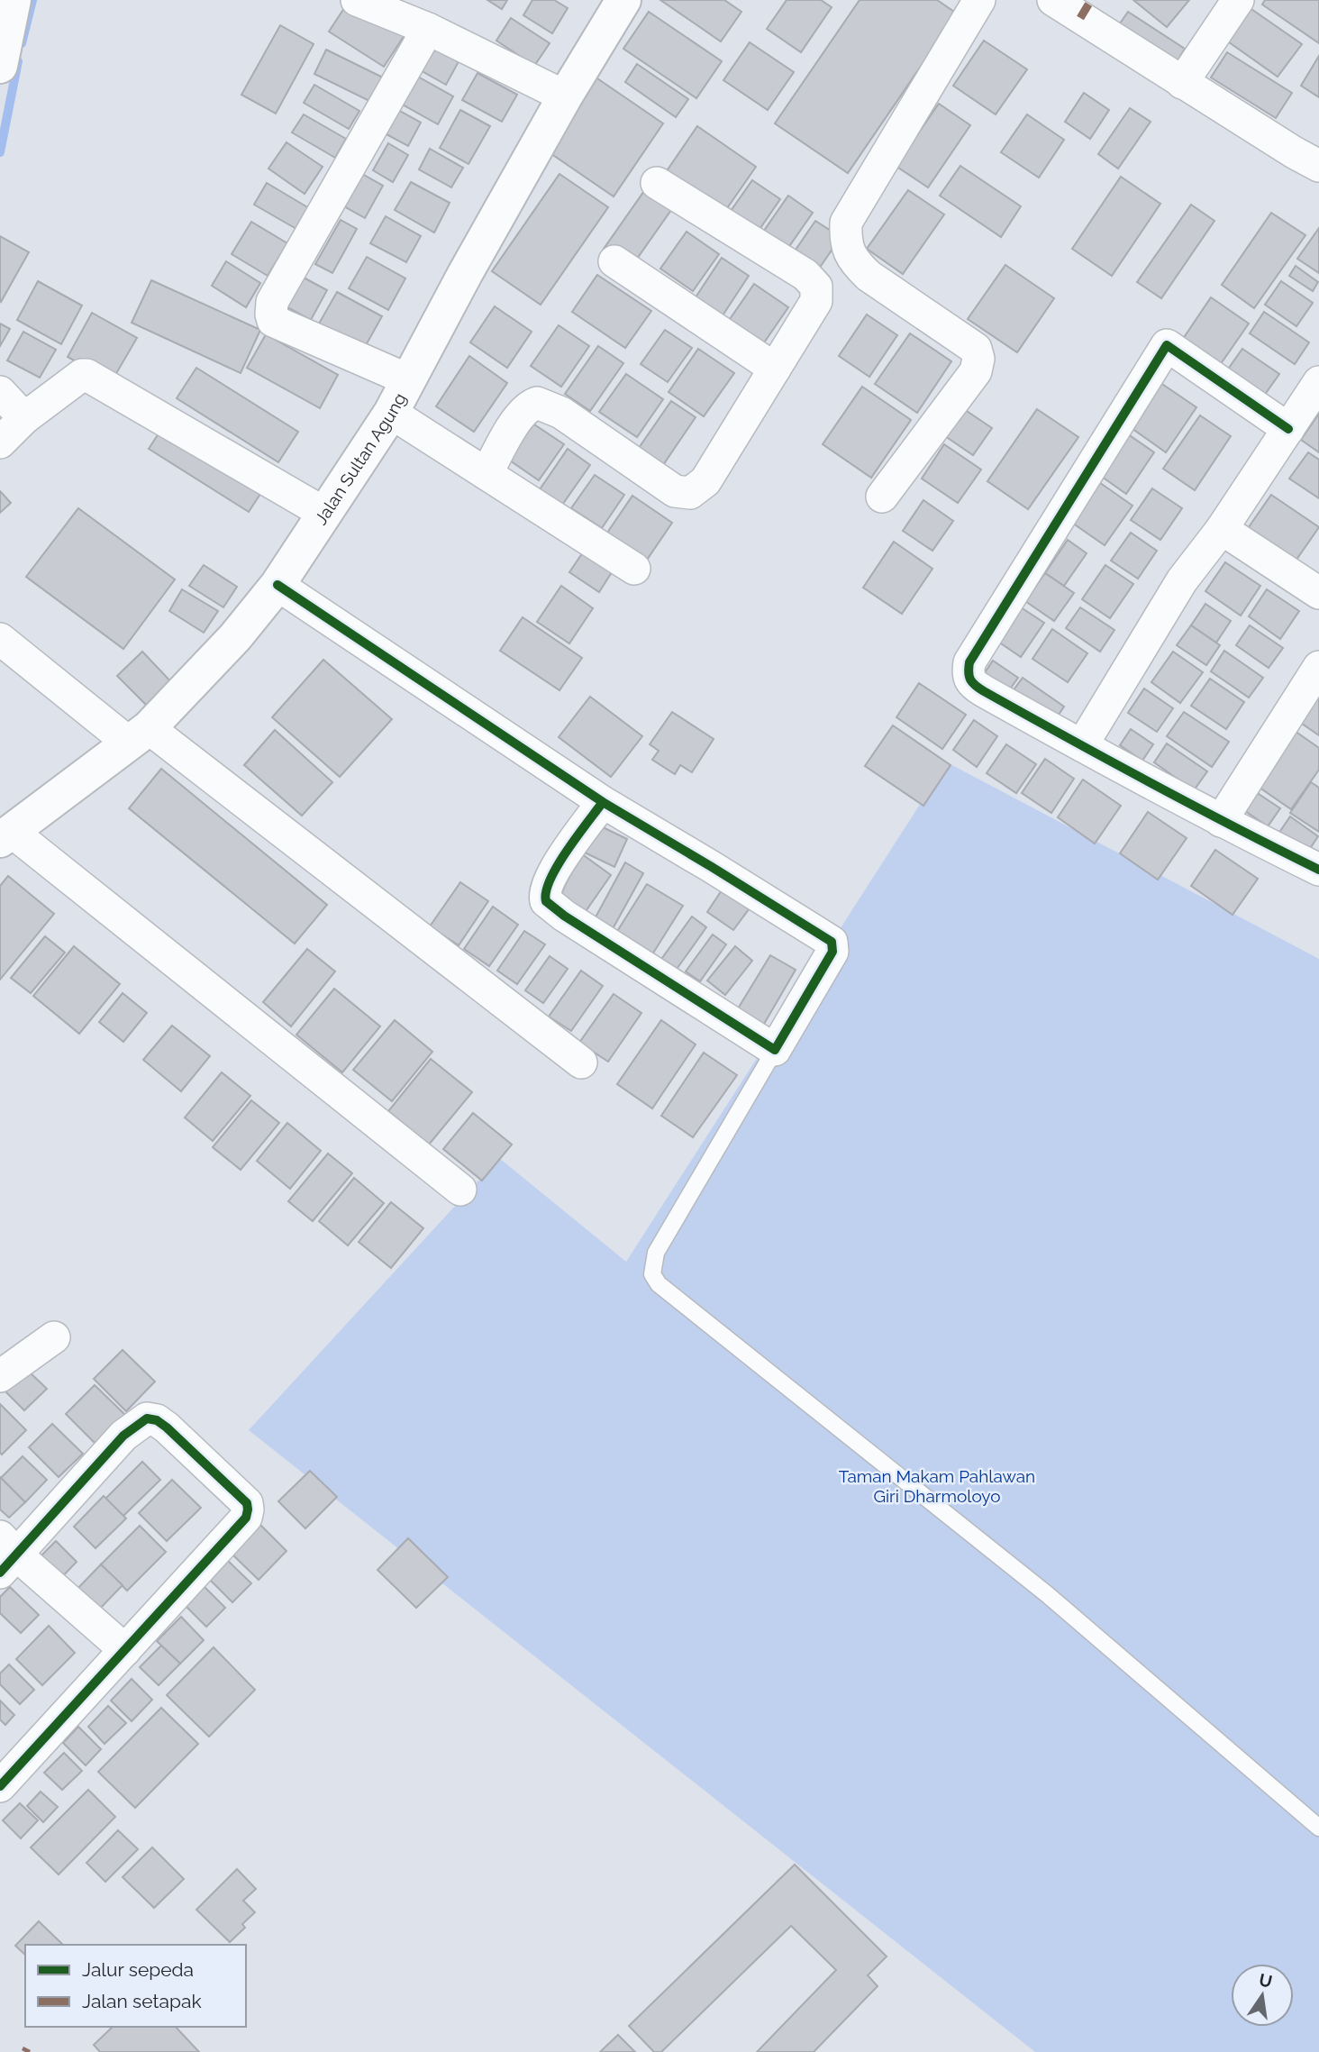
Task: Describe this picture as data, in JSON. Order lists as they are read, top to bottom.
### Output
{
  "streets": {
    "main road": ["Jalan Sultan Agung"]
  },
  "parks": ["Taman Makam Pahlawan Giri Dharmoloyo"],
  "legend": ["Jalur sepeda", "Jalan setapak"],
  "north": "top"
}
